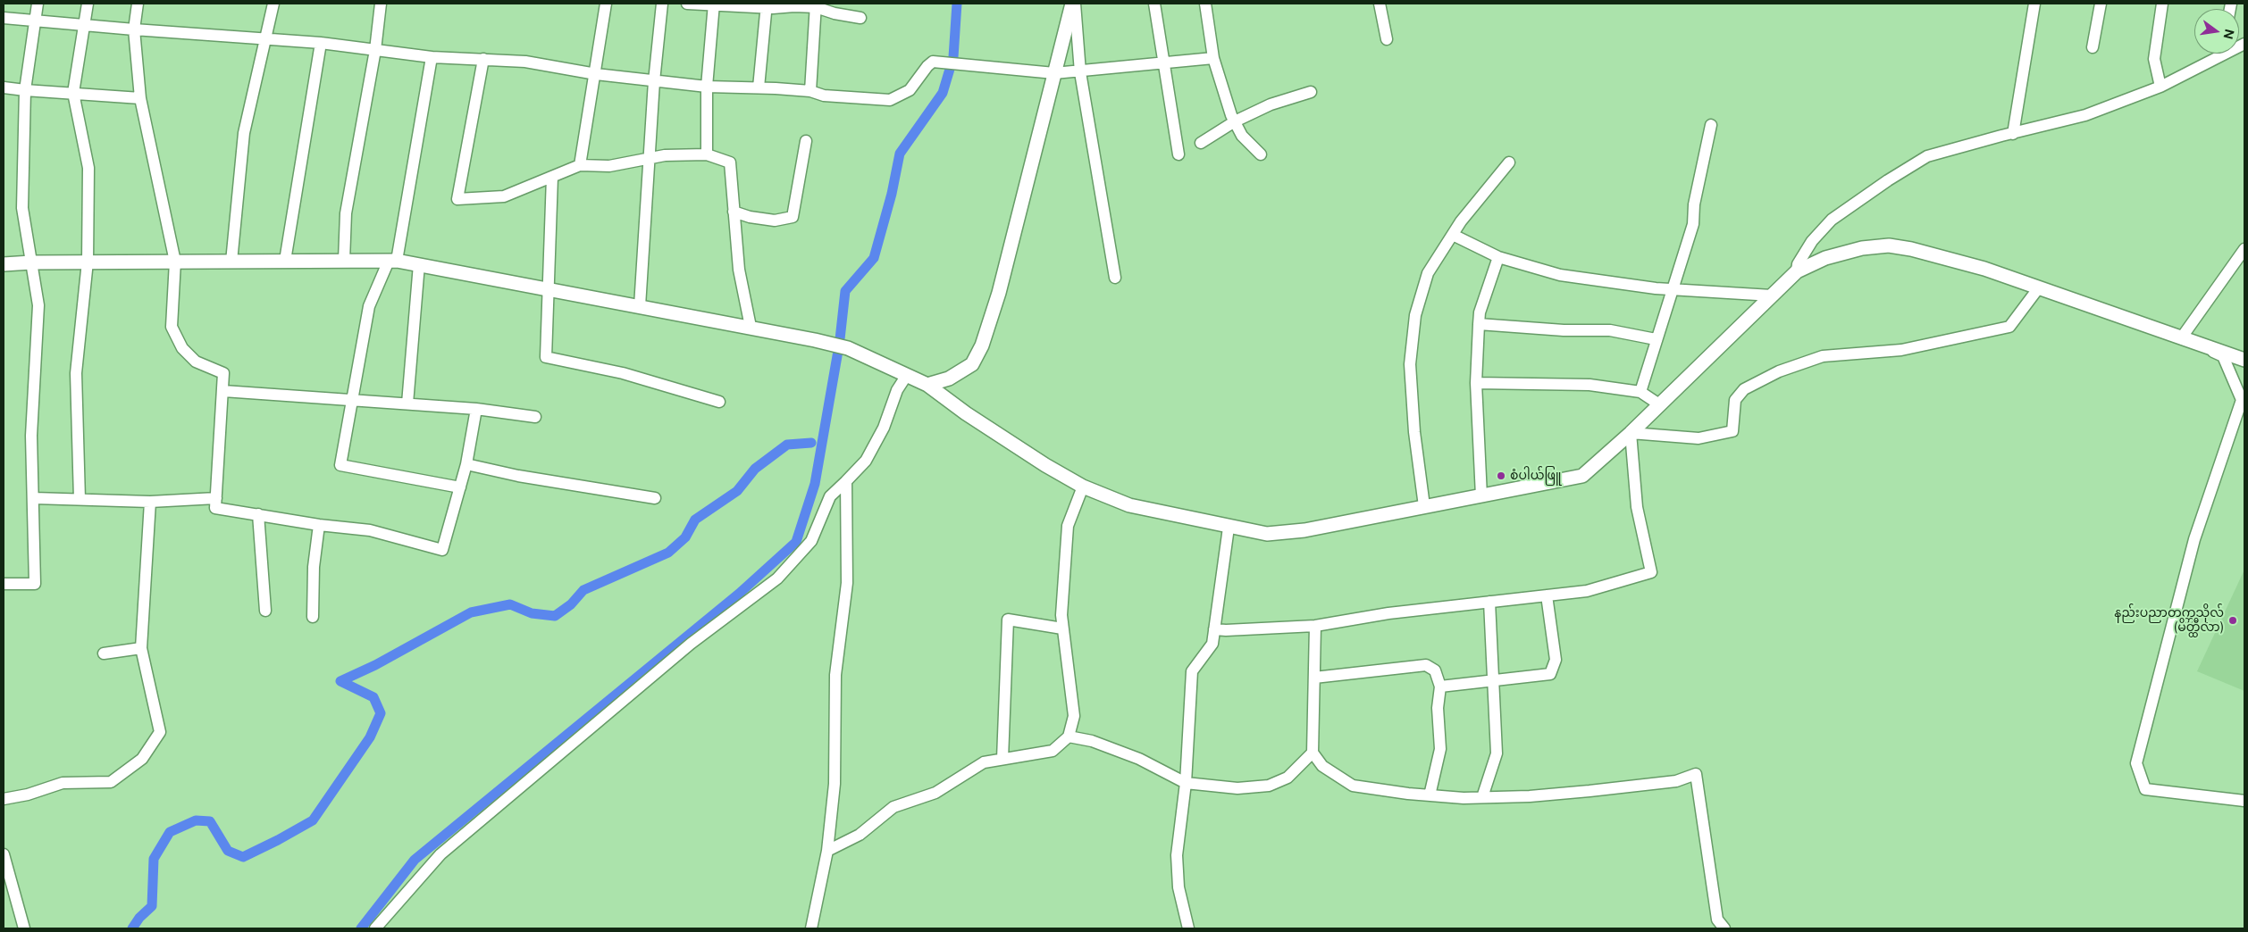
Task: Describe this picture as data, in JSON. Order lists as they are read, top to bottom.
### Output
{
  "places": ["စံပါယ်ဖြူ", "နည်းပညာတက္ကသိုလ် (မိတ္ထီလာ)"],
  "north": "right"
}
